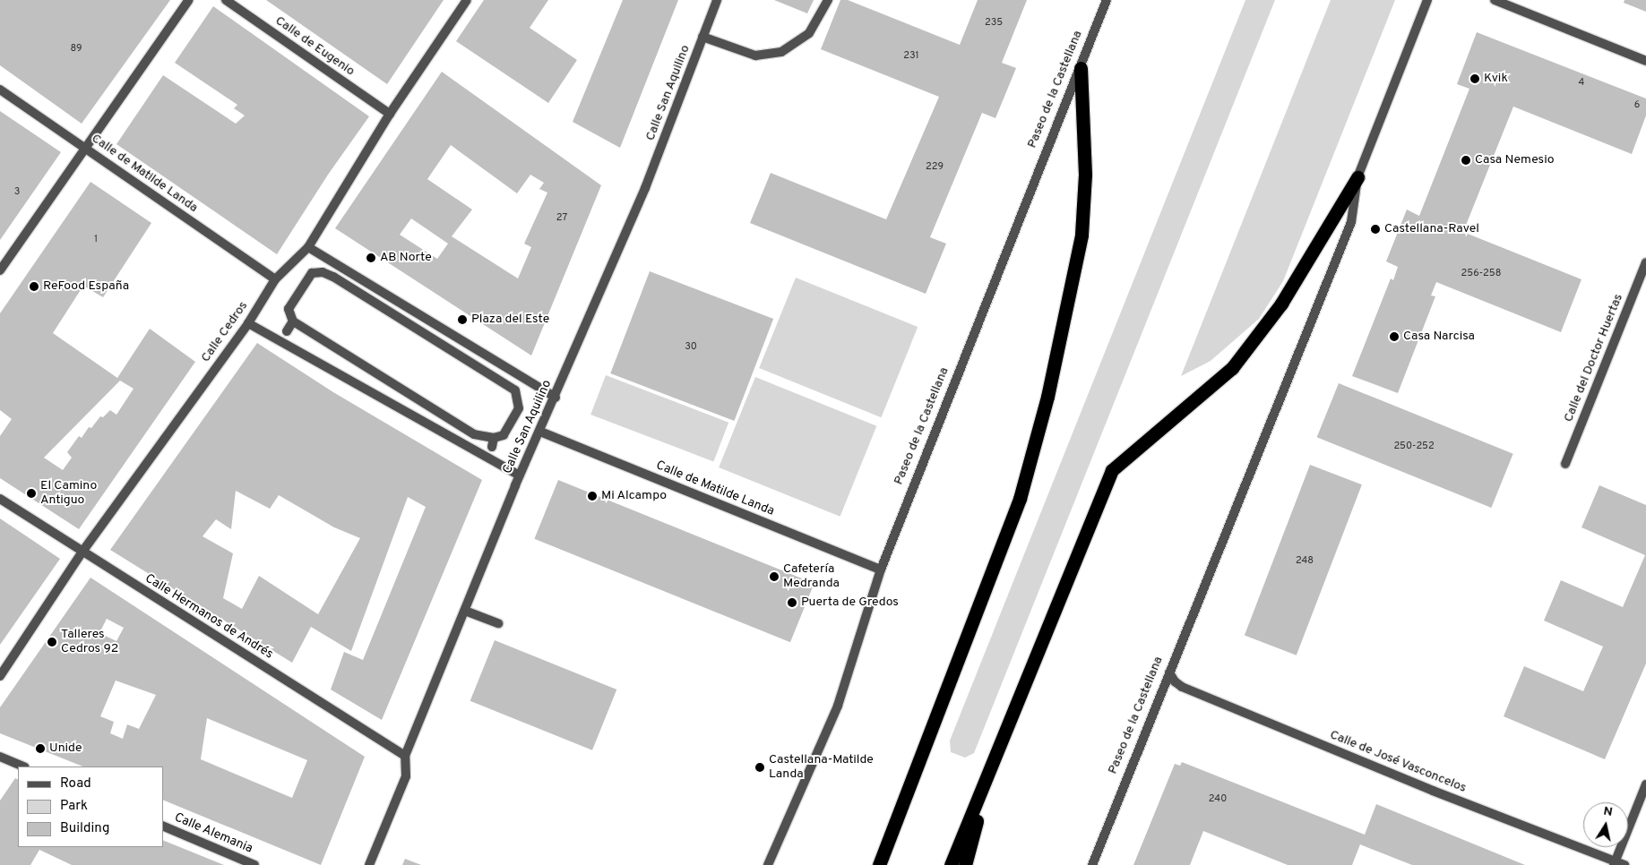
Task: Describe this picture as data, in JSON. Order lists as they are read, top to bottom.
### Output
{
  "streets": {
    "street": [
      "Calle de Eugenio",
      "Paseo de la Castellana",
      "Calle San Aquilino",
      "Calle de Matilde Landa",
      "Calle Cedros",
      "Calle del Doctor Huertas",
      "Calle Hermanos de Andrés",
      "Calle de José Vasconcelos",
      "Calle Alemania"
    ]
  },
  "crossings": [
    ["Calle de Eugenio", "Calle Cedros"],
    ["Paseo de la Castellana", "Calle de Matilde Landa"],
    ["Paseo de la Castellana", "Calle de José Vasconcelos"],
    ["Calle San Aquilino", "Calle de Matilde Landa"],
    ["Calle San Aquilino", "Calle Hermanos de Andrés"],
    ["Calle de Matilde Landa", "Calle Cedros"],
    ["Calle Cedros", "Calle Hermanos de Andrés"]
  ],
  "places": [
    "Kvik",
    "Casa Nemesio",
    "Castellana-Ravel",
    "AB Norte",
    "ReFood España",
    "Plaza del Este",
    "Casa Narcisa",
    "El Camino Antiguo",
    "Mi Alcampo",
    "Cafetería Medranda",
    "Puerta de Gredos",
    "Talleres Cedros 92",
    "Unide",
    "Castellana-Matilde Landa"
  ],
  "house_numbers": [
    "235",
    "89",
    "231",
    "4",
    "6",
    "229",
    "3",
    "27",
    "1",
    "256-258",
    "30",
    "250-252",
    "248",
    "240"
  ],
  "legend": ["Road", "Park", "Building"],
  "north": "top"
}
